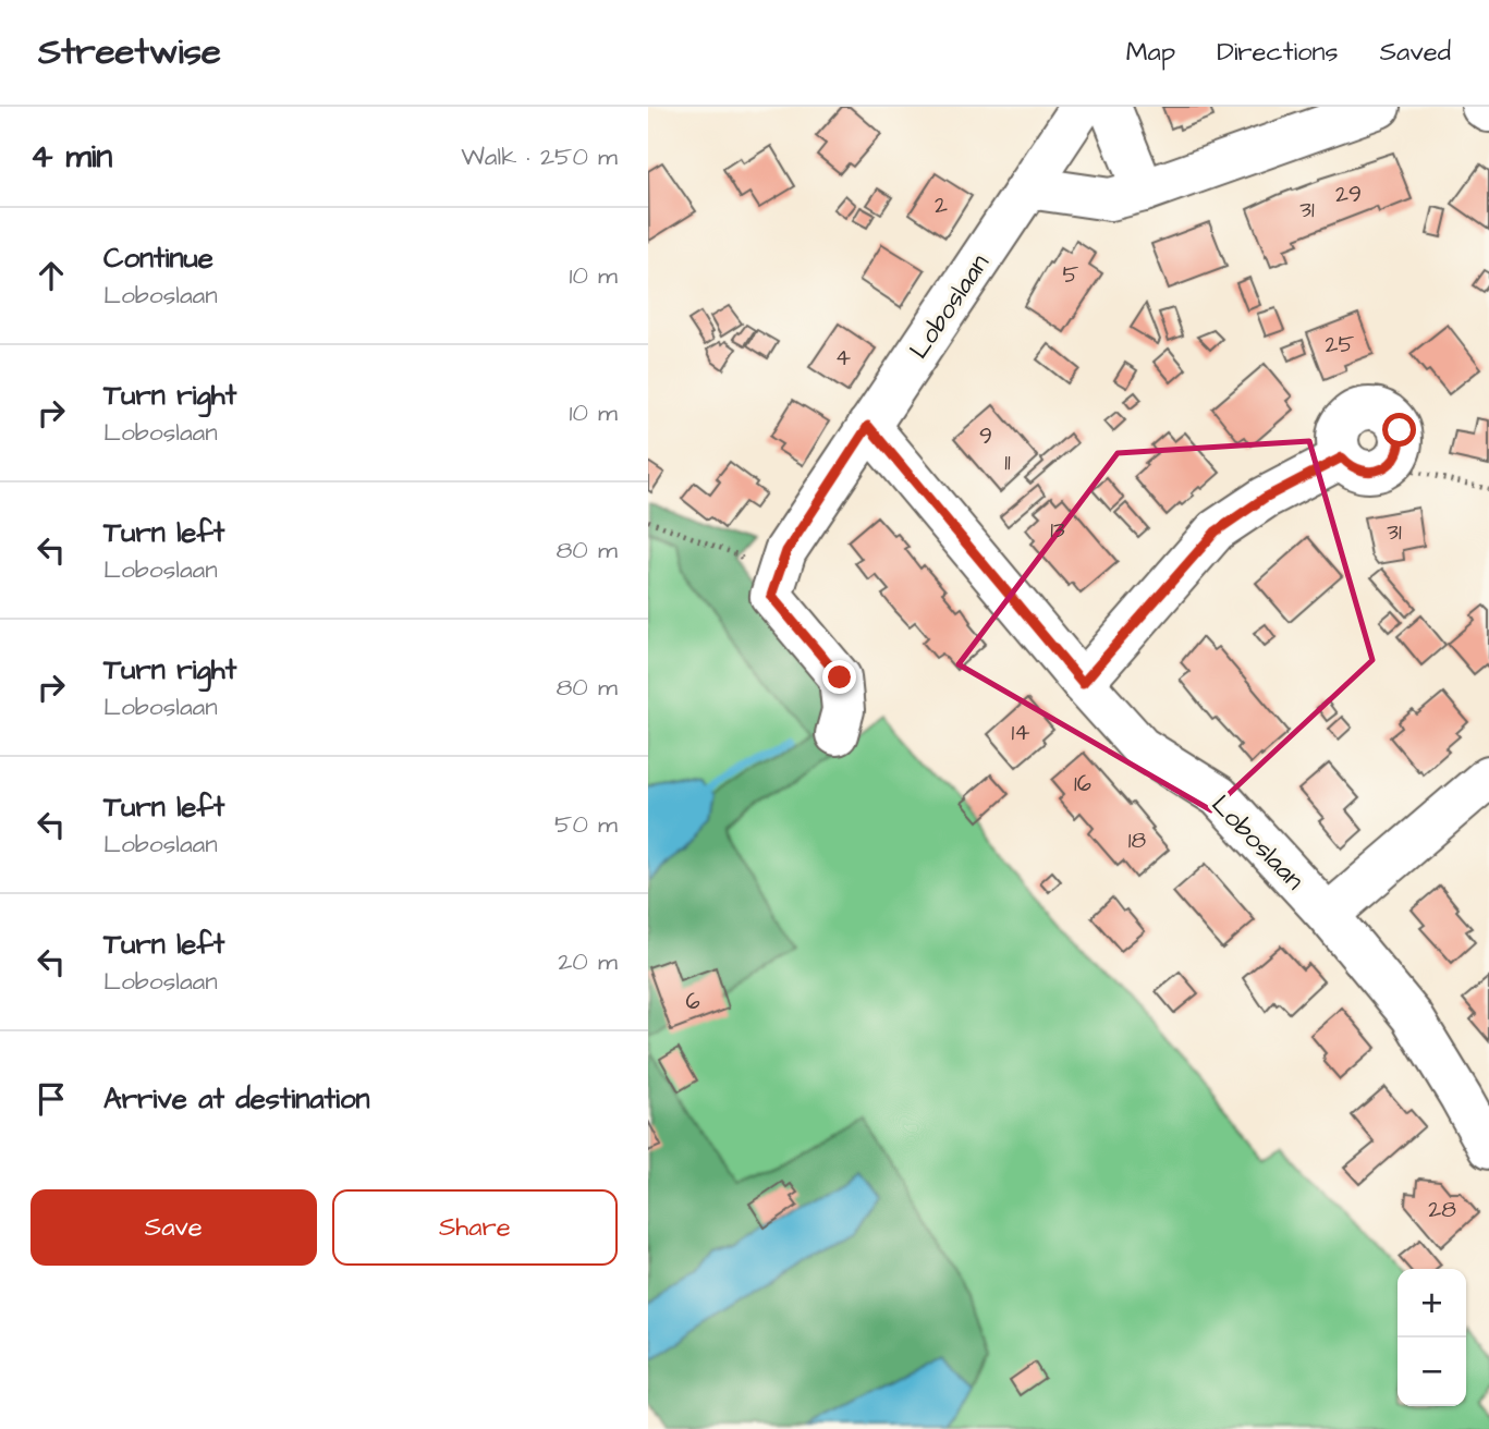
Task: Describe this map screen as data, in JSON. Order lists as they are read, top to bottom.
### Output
{
  "streets": {
    "street": ["Loboslaan"]
  },
  "house_numbers": [
    "29",
    "2",
    "31",
    "5",
    "25",
    "4",
    "9",
    "11",
    "13",
    "31",
    "14",
    "16",
    "18",
    "6",
    "28"
  ],
  "page": {
    "header": "Streetwise",
    "nav": ["Map", "Directions", "Saved"],
    "heading": ["4 min", "Walk · 250 m"],
    "list": [
      ["Continue", "Loboslaan", "10 m"],
      ["Turn right", "Loboslaan", "10 m"],
      ["Turn left", "Loboslaan", "80 m"],
      ["Turn right", "Loboslaan", "80 m"],
      ["Turn left", "Loboslaan", "50 m"],
      ["Turn left", "Loboslaan", "20 m"],
      "Arrive at destination"
    ],
    "buttons": ["Save", "Share"],
    "map_buttons": ["+", "−"]
  }
}
